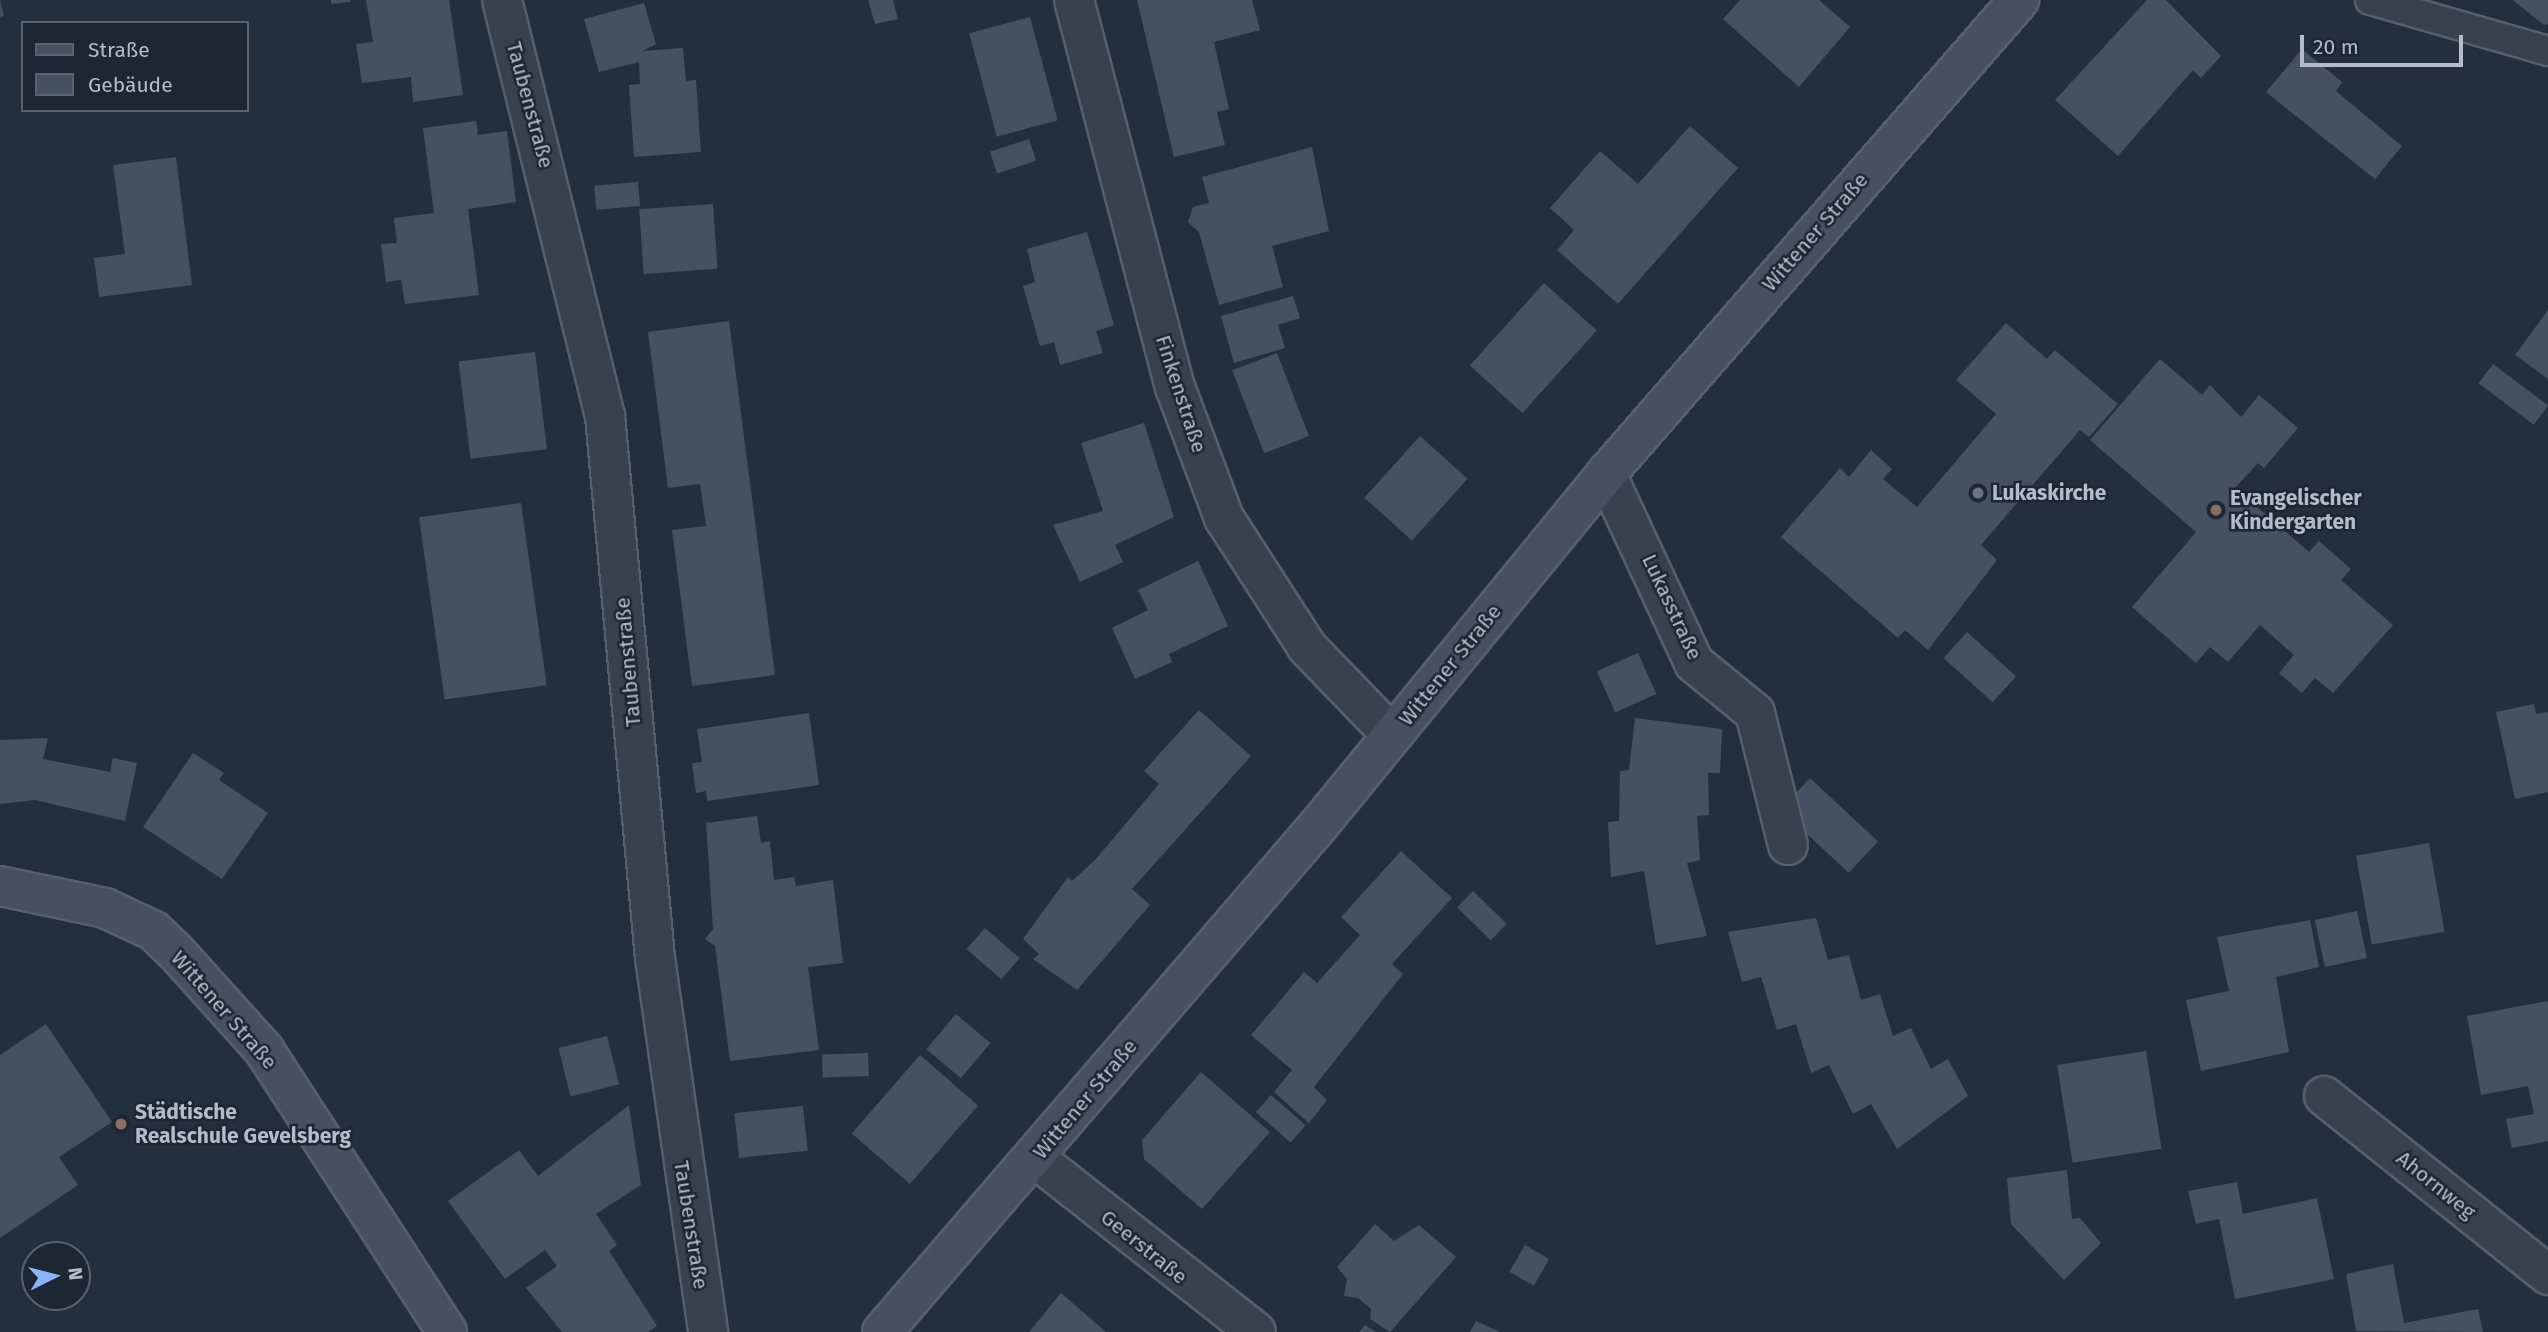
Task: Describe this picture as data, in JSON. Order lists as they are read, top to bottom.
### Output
{
  "streets": {
    "main road": ["Wittener Straße"],
    "street": [
      "Taubenstraße",
      "Finkenstraße",
      "Lukasstraße",
      "Ahornweg",
      "Geerstraße"
    ]
  },
  "crossings": [
    ["Wittener Straße", "Finkenstraße"],
    ["Wittener Straße", "Lukasstraße"],
    ["Wittener Straße", "Geerstraße"]
  ],
  "places": ["Lukaskirche", "Evangelischer Kindergarten", "Städtische Realschule Gevelsberg"],
  "legend": ["Straße", "Gebäude"],
  "scale_bar": "20 m",
  "north": "right"
}
